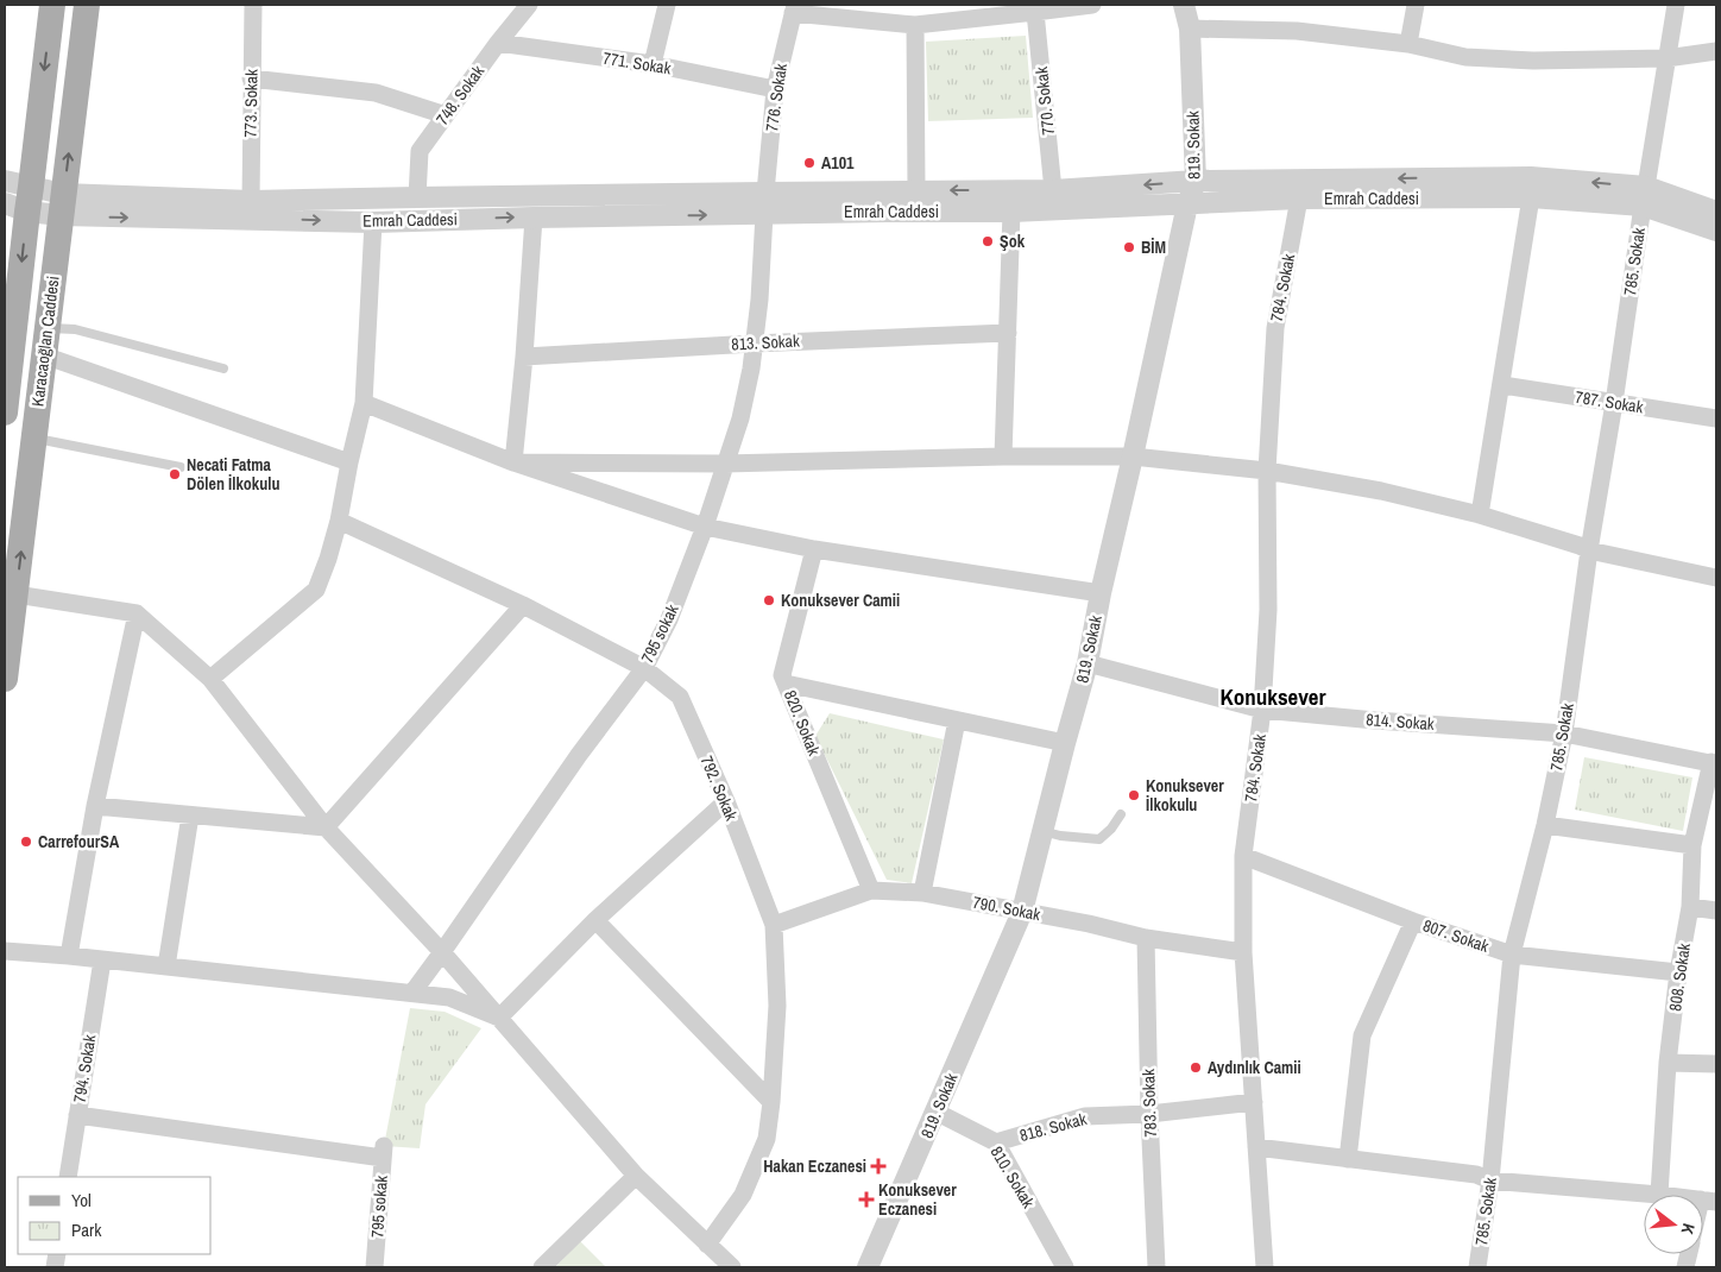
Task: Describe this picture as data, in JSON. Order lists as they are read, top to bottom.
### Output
{
  "streets": {
    "main road": ["Karacaoğlan Caddesi"],
    "street": [
      "771. Sokak",
      "748. Sokak",
      "776. Sokak",
      "770. Sokak",
      "773. Sokak",
      "819. Sokak",
      "Emrah Caddesi",
      "785. Sokak",
      "784. Sokak",
      "813. Sokak",
      "787. Sokak",
      "795 sokak",
      "814. Sokak",
      "820. Sokak",
      "792. Sokak",
      "790. Sokak",
      "807. Sokak",
      "808. Sokak",
      "794. Sokak",
      "783. Sokak",
      "818. Sokak",
      "810. Sokak"
    ]
  },
  "crossings": [
    ["771. Sokak", "748. Sokak"],
    ["771. Sokak", "776. Sokak"],
    ["748. Sokak", "Emrah Caddesi"],
    ["776. Sokak", "Emrah Caddesi"],
    ["770. Sokak", "Emrah Caddesi"],
    ["773. Sokak", "Emrah Caddesi"],
    ["819. Sokak", "Emrah Caddesi"],
    ["819. Sokak", "814. Sokak"],
    ["819. Sokak", "790. Sokak"],
    ["819. Sokak", "810. Sokak"],
    ["Emrah Caddesi", "785. Sokak"],
    ["Emrah Caddesi", "784. Sokak"],
    ["Emrah Caddesi", "Karacaoğlan Caddesi"],
    ["Emrah Caddesi", "795 sokak"],
    ["785. Sokak", "787. Sokak"],
    ["785. Sokak", "814. Sokak"],
    ["785. Sokak", "807. Sokak"],
    ["784. Sokak", "814. Sokak"],
    ["784. Sokak", "790. Sokak"],
    ["784. Sokak", "807. Sokak"],
    ["784. Sokak", "818. Sokak"],
    ["813. Sokak", "795 sokak"],
    ["795 sokak", "792. Sokak"],
    ["795 sokak", "794. Sokak"],
    ["814. Sokak", "808. Sokak"],
    ["820. Sokak", "790. Sokak"],
    ["792. Sokak", "790. Sokak"],
    ["790. Sokak", "783. Sokak"],
    ["807. Sokak", "808. Sokak"],
    ["783. Sokak", "818. Sokak"],
    ["818. Sokak", "810. Sokak"]
  ],
  "districts": ["Konuksever"],
  "places": {
    "other": [
      "A101",
      "Şok",
      "BİM",
      "Necati Fatma Dölen İlkokulu",
      "Konuksever Camii",
      "Konuksever İlkokulu",
      "CarrefourSA",
      "Aydınlık Camii"
    ],
    "health": ["Hakan Eczanesi", "Konuksever Eczanesi"]
  },
  "legend": ["Yol", "Park"],
  "north": "right"
}
